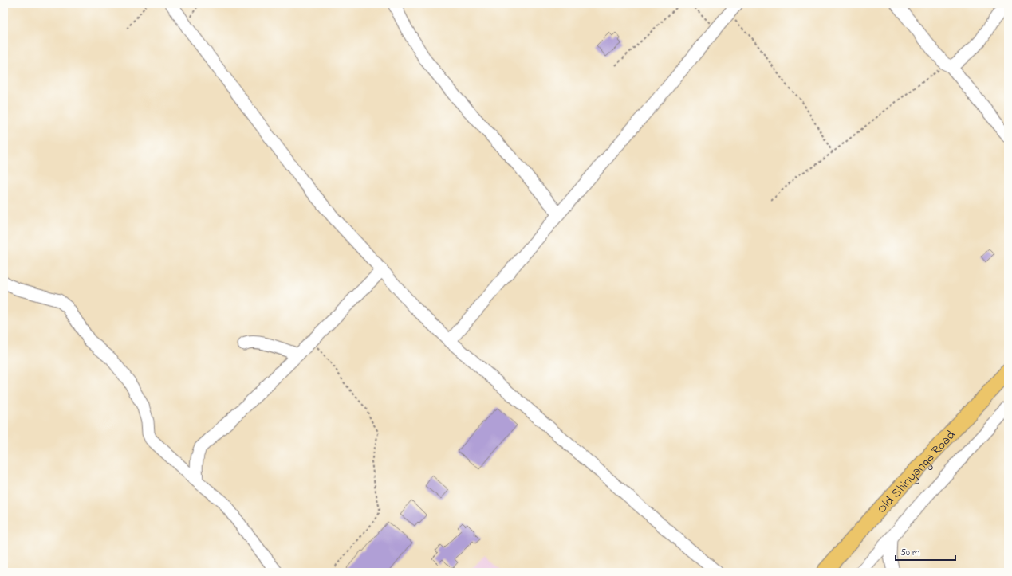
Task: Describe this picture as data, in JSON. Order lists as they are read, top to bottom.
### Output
{
  "streets": {
    "main road": ["Old Shinyanga Road"]
  },
  "scale_bar": "50 m"
}
